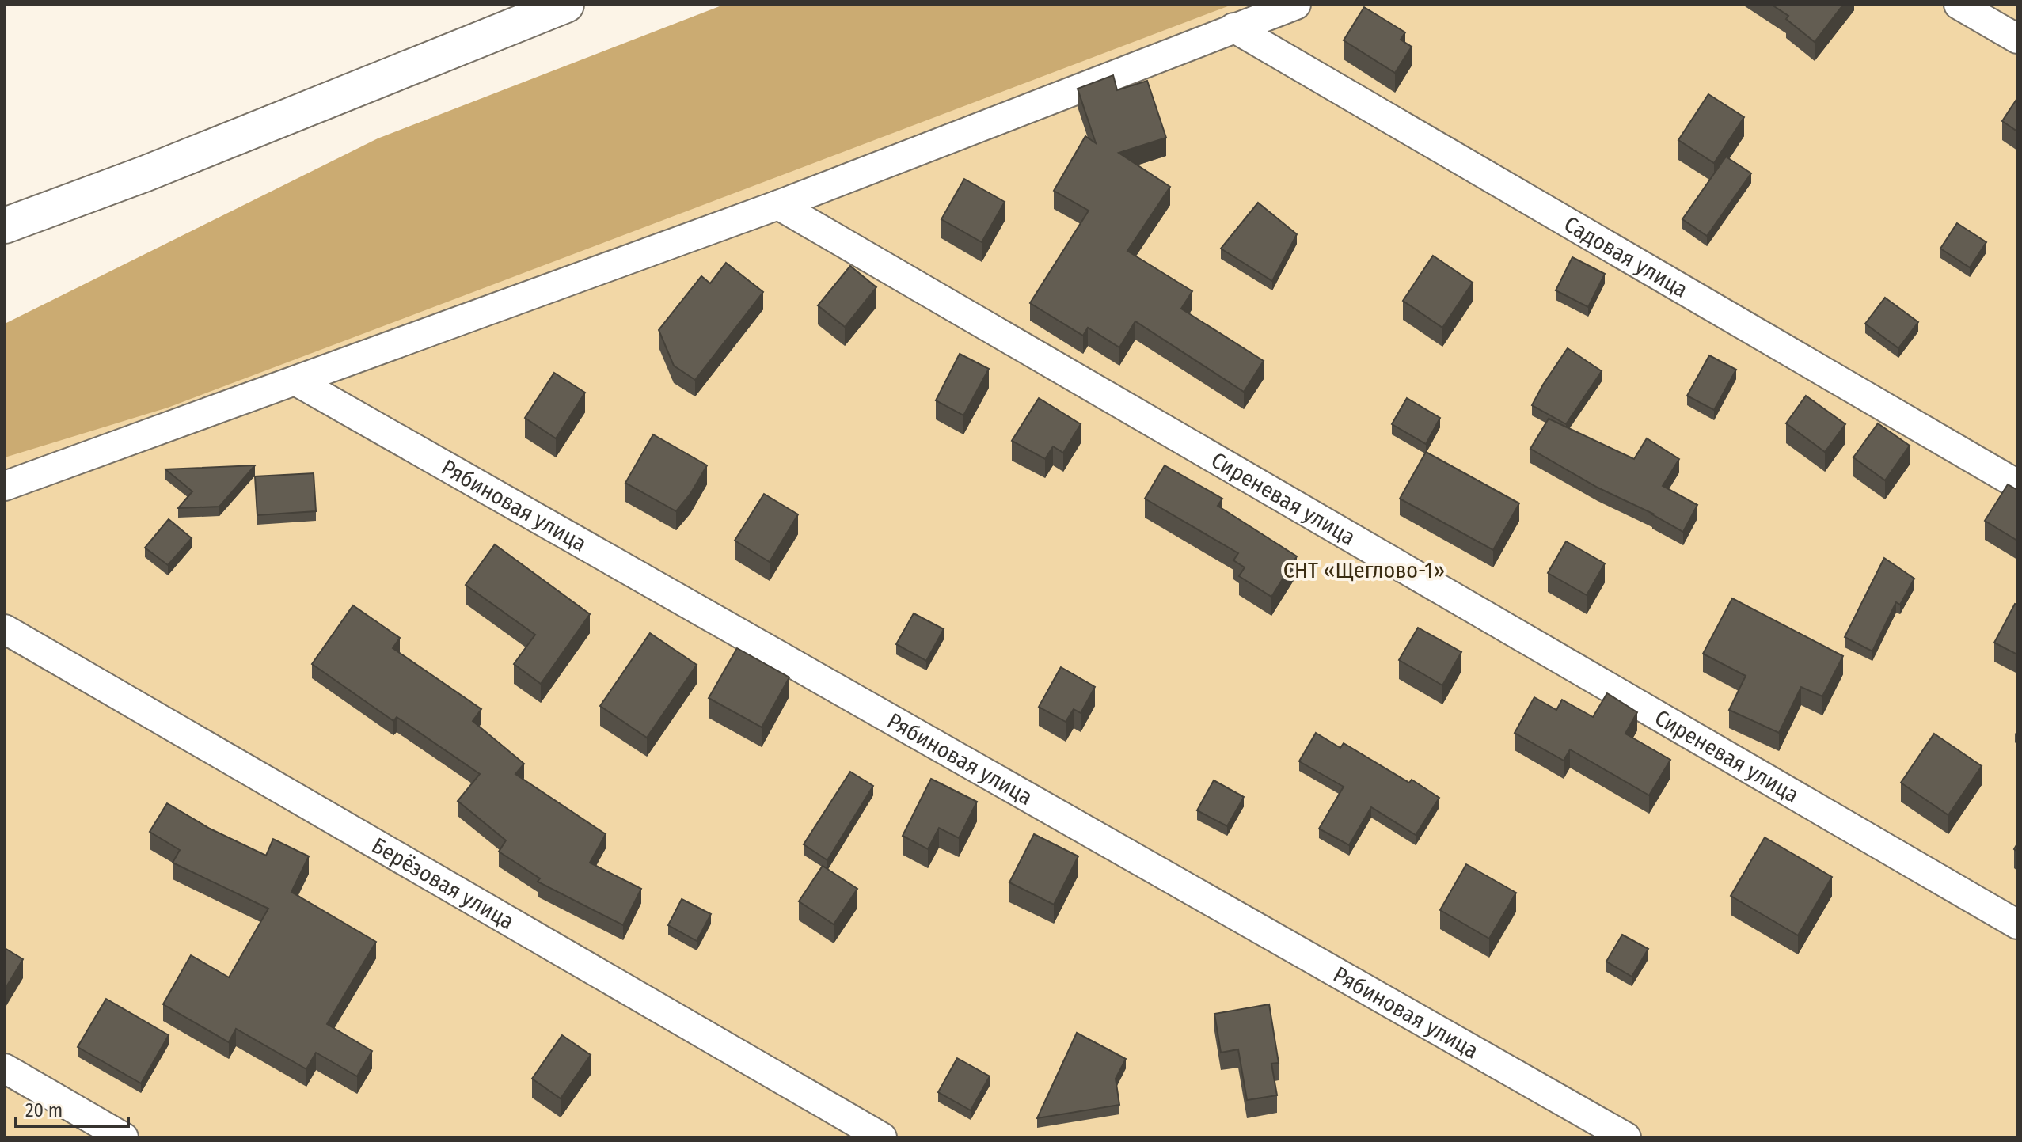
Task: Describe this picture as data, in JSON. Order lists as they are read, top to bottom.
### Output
{
  "streets": {
    "street": [
      "Садовая улица",
      "Сиреневая улица",
      "Рябиновая улица",
      "Берёзовая улица"
    ]
  },
  "parks": ["СНТ «Щеглово-1»"],
  "scale_bar": "20 m"
}
